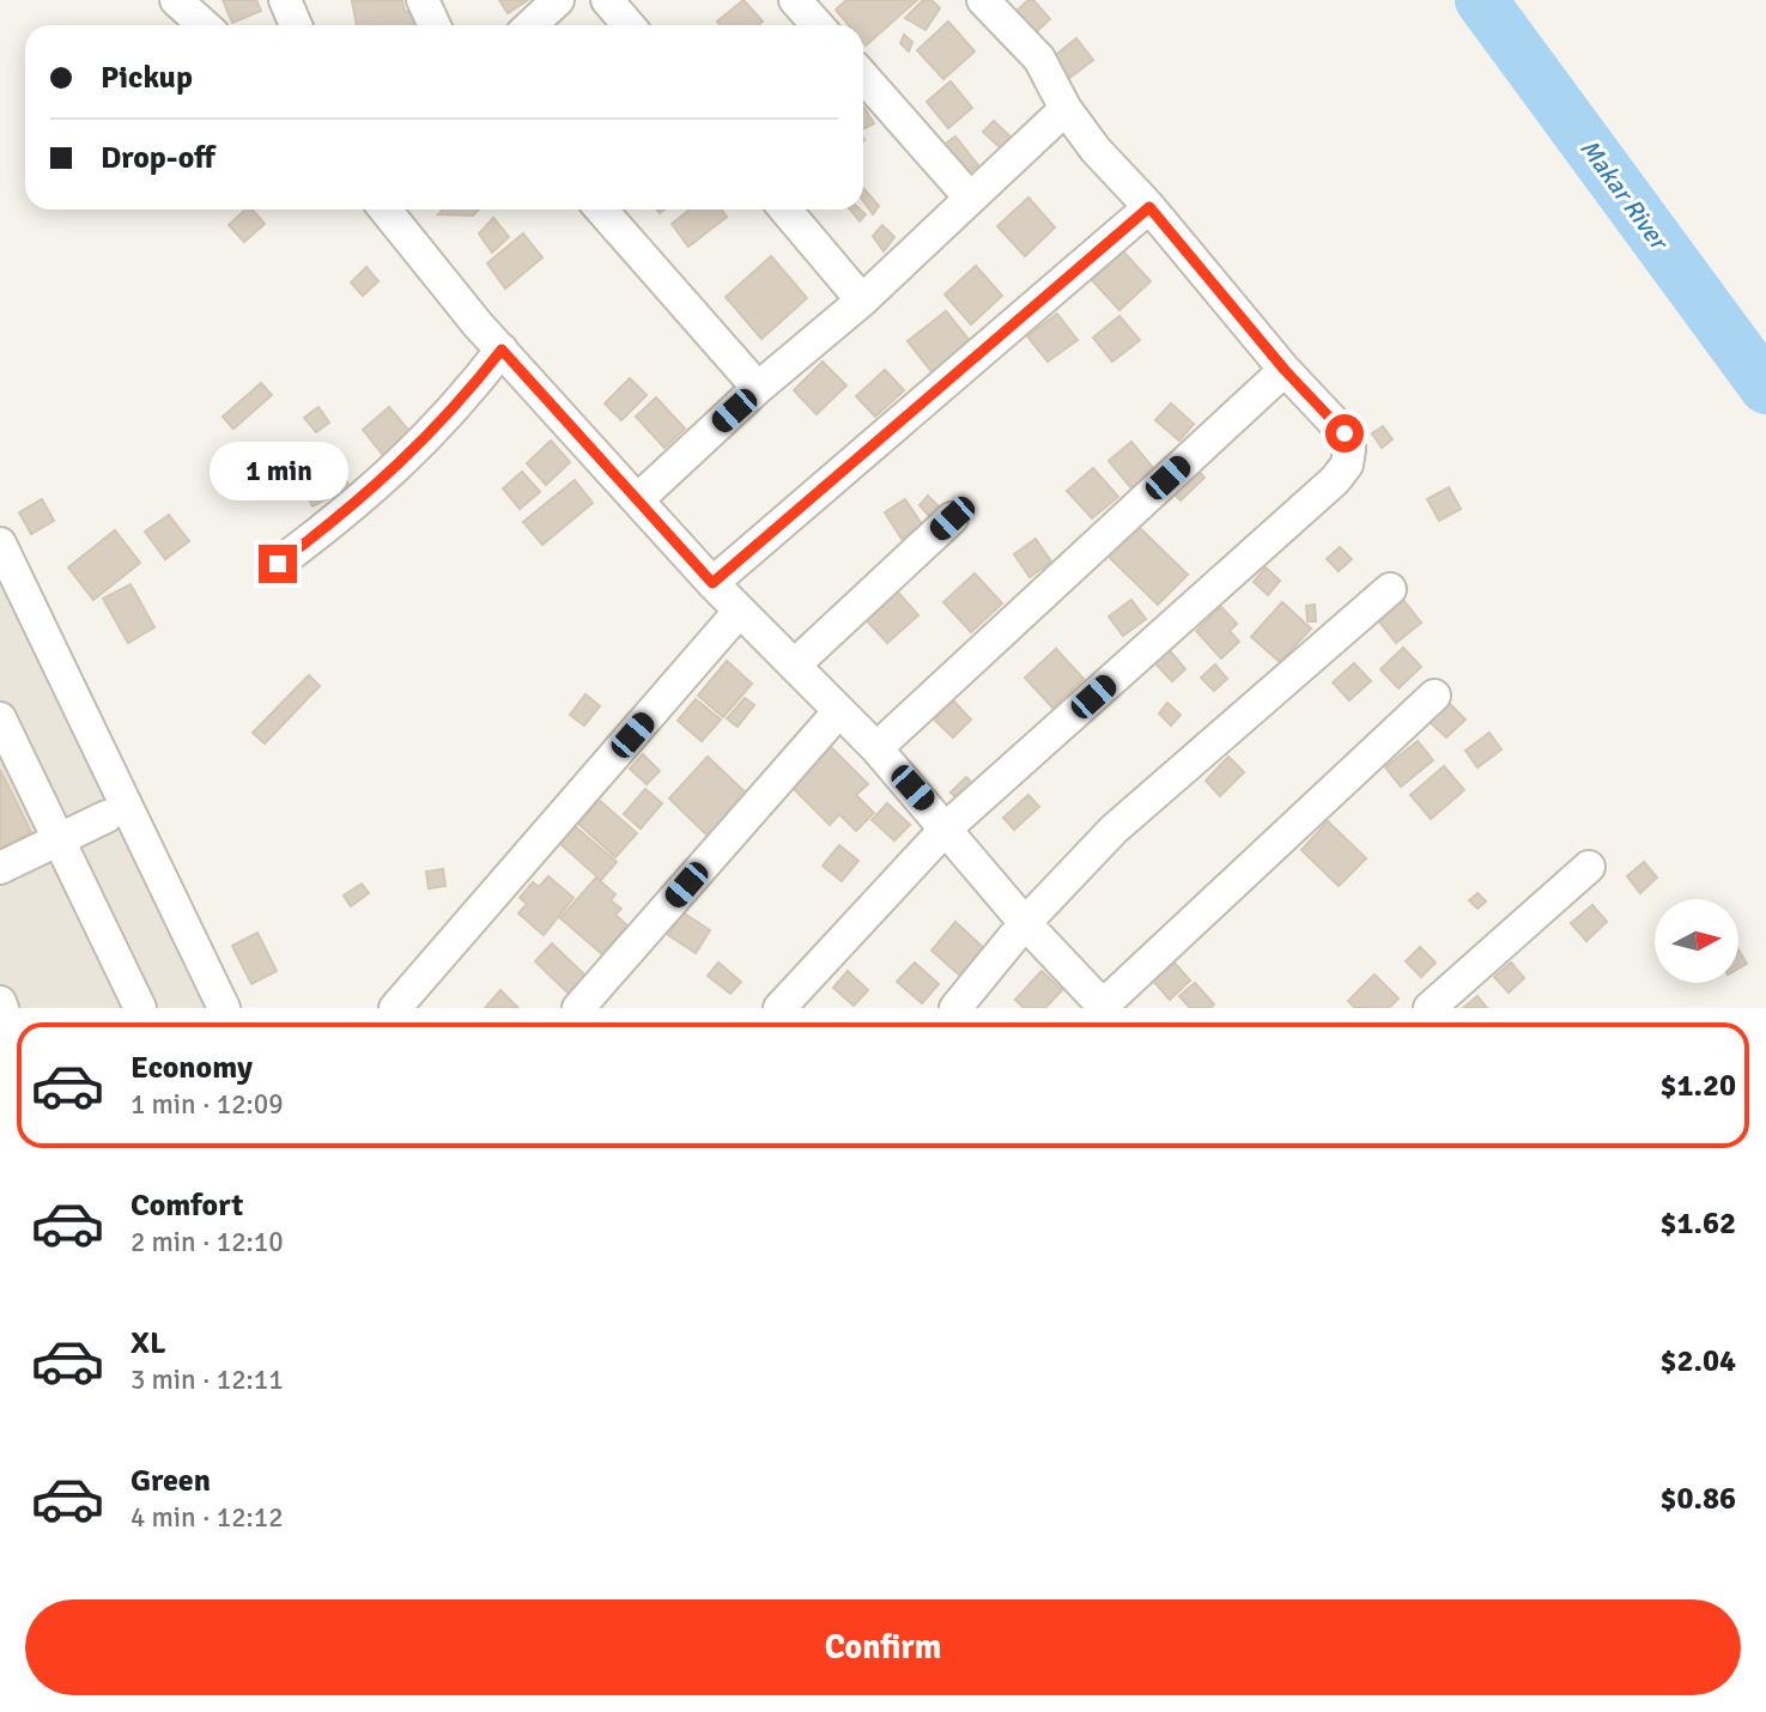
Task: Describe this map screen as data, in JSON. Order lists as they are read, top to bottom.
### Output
{
  "water": ["Makar River"],
  "north": "right",
  "page": {
    "banner": ["Pickup", "Drop-off"],
    "bubble": "1 min",
    "list": [
      {
        "name": "Economy",
        "note": "1 min · 12:09",
        "value": "$1.20"
      },
      {
        "name": "Comfort",
        "note": "2 min · 12:10",
        "value": "$1.62"
      },
      {
        "name": "XL",
        "note": "3 min · 12:11",
        "value": "$2.04"
      },
      {
        "name": "Green",
        "note": "4 min · 12:12",
        "value": "$0.86"
      }
    ],
    "buttons": "Confirm"
  }
}
